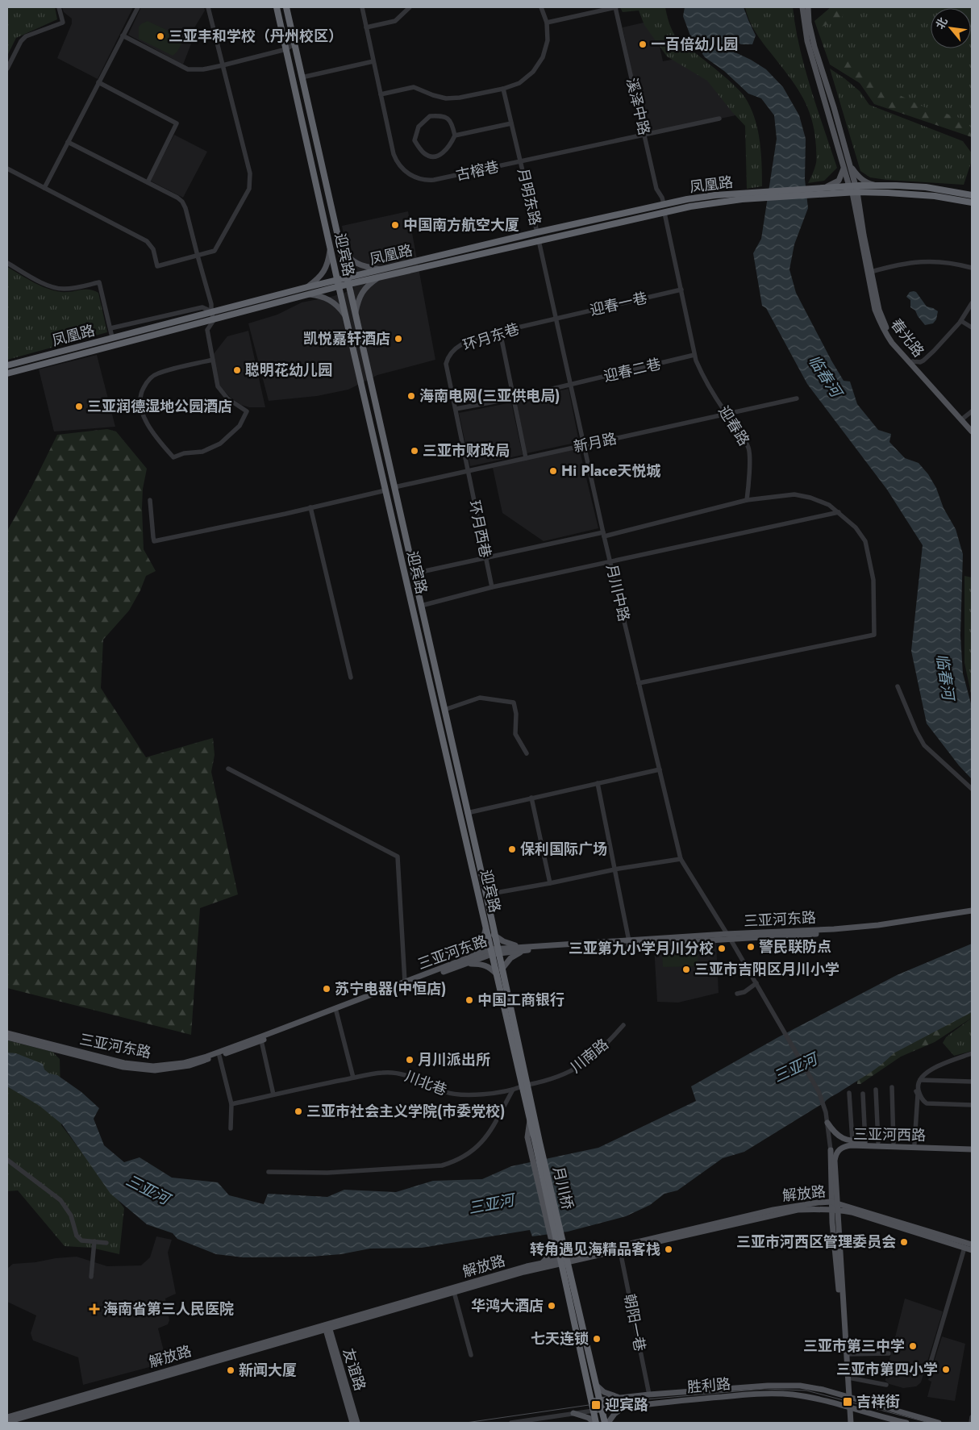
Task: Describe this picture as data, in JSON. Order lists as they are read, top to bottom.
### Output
{
  "streets": {
    "highway": ["凤凰路", "迎宾路", "月川桥"],
    "main road": [
      "春光路",
      "三亚河东路",
      "三亚河西路",
      "解放路",
      "友谊路",
      "胜利路"
    ],
    "street": [
      "溪泽中路",
      "古榕巷",
      "月明东路",
      "迎春一巷",
      "环月东巷",
      "迎春二巷",
      "迎春路",
      "新月路",
      "环月西巷",
      "月川中路",
      "川南路",
      "川北巷",
      "朝阳一巷"
    ]
  },
  "crossings": [
    ["溪泽中路", "古榕巷"],
    ["溪泽中路", "凤凰路"],
    ["古榕巷", "月明东路"],
    ["凤凰路", "月明东路"],
    ["凤凰路", "迎宾路"],
    ["凤凰路", "迎春路"],
    ["凤凰路", "月川中路"],
    ["迎宾路", "新月路"],
    ["迎宾路", "三亚河东路"],
    ["迎宾路", "川南路"],
    ["迎宾路", "川北巷"],
    ["迎宾路", "月川桥"],
    ["迎春一巷", "环月东巷"],
    ["迎春一巷", "迎春路"],
    ["迎春一巷", "月川中路"],
    ["环月东巷", "迎春二巷"],
    ["环月东巷", "新月路"],
    ["环月东巷", "环月西巷"],
    ["环月东巷", "月川中路"],
    ["迎春二巷", "迎春路"],
    ["迎春二巷", "月川中路"],
    ["迎春路", "新月路"],
    ["新月路", "环月西巷"],
    ["新月路", "月川中路"],
    ["月川中路", "三亚河东路"],
    ["月川中路", "三亚河西路"],
    ["川南路", "川北巷"],
    ["三亚河西路", "解放路"],
    ["解放路", "朝阳一巷"],
    ["解放路", "友谊路"],
    ["朝阳一巷", "胜利路"]
  ],
  "water": ["临春河", "三亚河"],
  "places": {
    "other": [
      "三亚丰和学校（丹州校区）",
      "一百倍幼儿园",
      "中国南方航空大厦",
      "凯悦嘉轩酒店",
      "聪明花幼儿园",
      "海南电网(三亚供电局)",
      "三亚润德湿地公园酒店",
      "三亚市财政局",
      "Hi Place天悦城",
      "保利国际广场",
      "警民联防点",
      "三亚第九小学月川分校",
      "三亚市吉阳区月川小学",
      "苏宁电器(中恒店)",
      "中国工商银行",
      "月川派出所",
      "三亚市社会主义学院(市委党校)",
      "三亚市河西区管理委员会",
      "转角遇见海精品客栈",
      "华鸿大酒店",
      "七天连锁",
      "三亚市第三中学",
      "三亚市第四小学",
      "新闻大厦"
    ],
    "health": ["海南省第三人民医院"],
    "transit": ["吉祥街", "迎宾路"]
  },
  "north": "top left"
}
